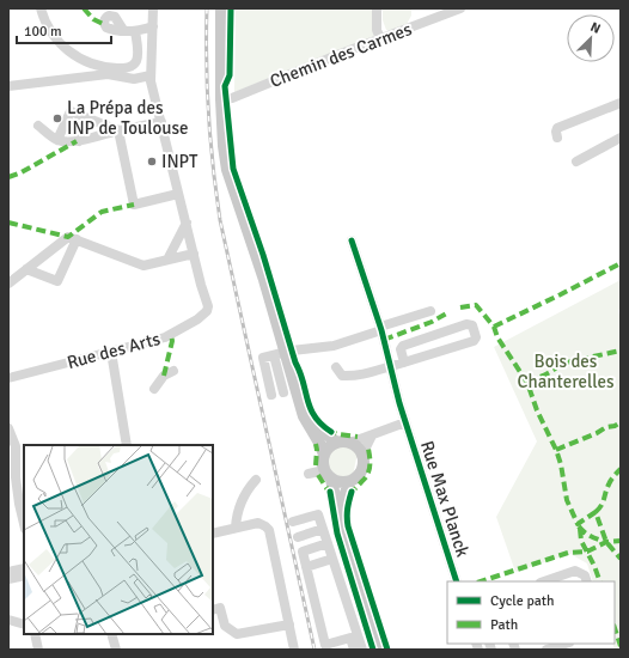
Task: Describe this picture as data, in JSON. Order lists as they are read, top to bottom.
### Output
{
  "streets": {
    "street": ["Chemin des Carmes", "Rue des Arts", "Rue Max Planck"]
  },
  "parks": ["Bois des Chanterelles"],
  "places": ["La Prépa des INP de Toulouse", "INPT"],
  "legend": ["Cycle path", "Path"],
  "scale_bar": "100 m",
  "north": "top right"
}
